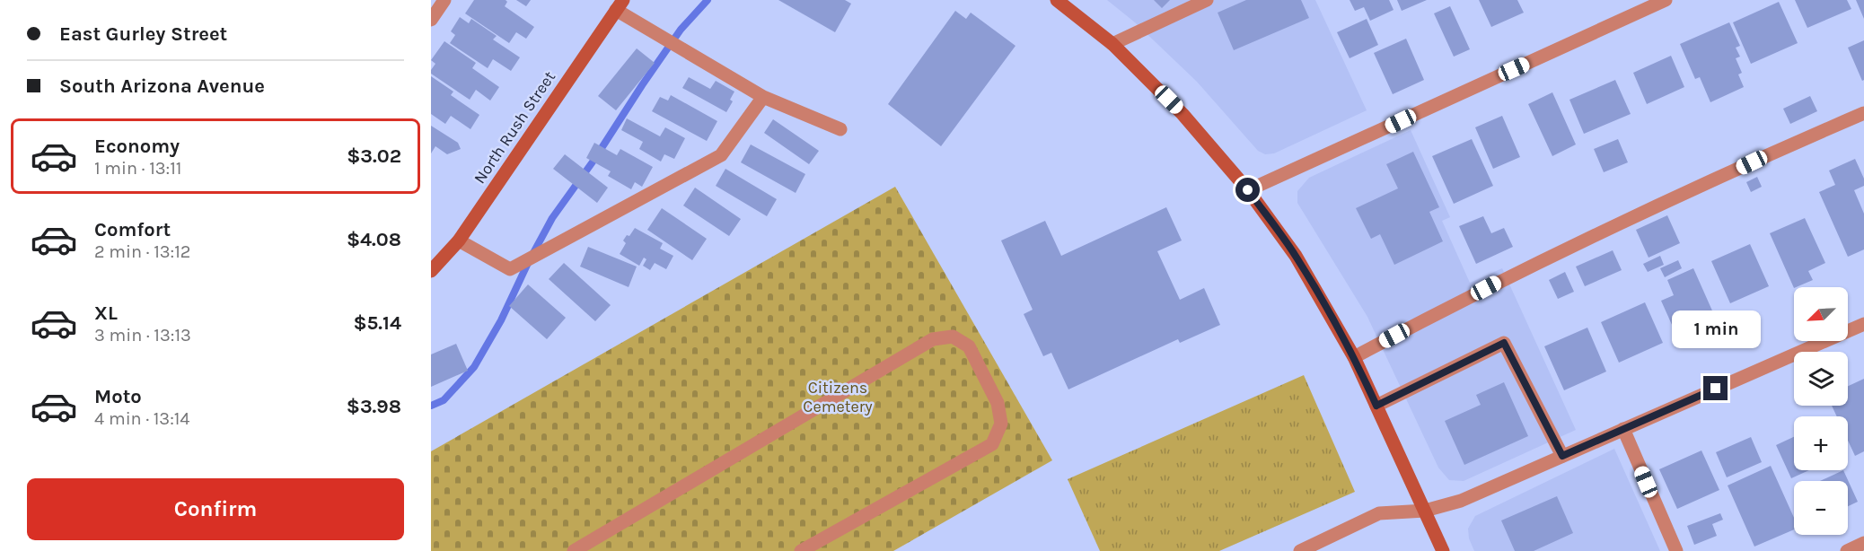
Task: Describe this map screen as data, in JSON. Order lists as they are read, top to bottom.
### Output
{
  "streets": {
    "main road": ["North Rush Street"]
  },
  "parks": ["Citizens Cemetery"],
  "north": "bottom left",
  "page": {
    "banner": ["East Gurley Street", "South Arizona Avenue"],
    "list": [
      {
        "name": "Economy",
        "note": "1 min · 13:11",
        "value": "$3.02"
      },
      {
        "name": "Comfort",
        "note": "2 min · 13:12",
        "value": "$4.08"
      },
      {
        "name": "XL",
        "note": "3 min · 13:13",
        "value": "$5.14"
      },
      {
        "name": "Moto",
        "note": "4 min · 13:14",
        "value": "$3.98"
      }
    ],
    "map_buttons": ["+", "−"],
    "bubble": "1 min",
    "buttons": "Confirm"
  }
}
